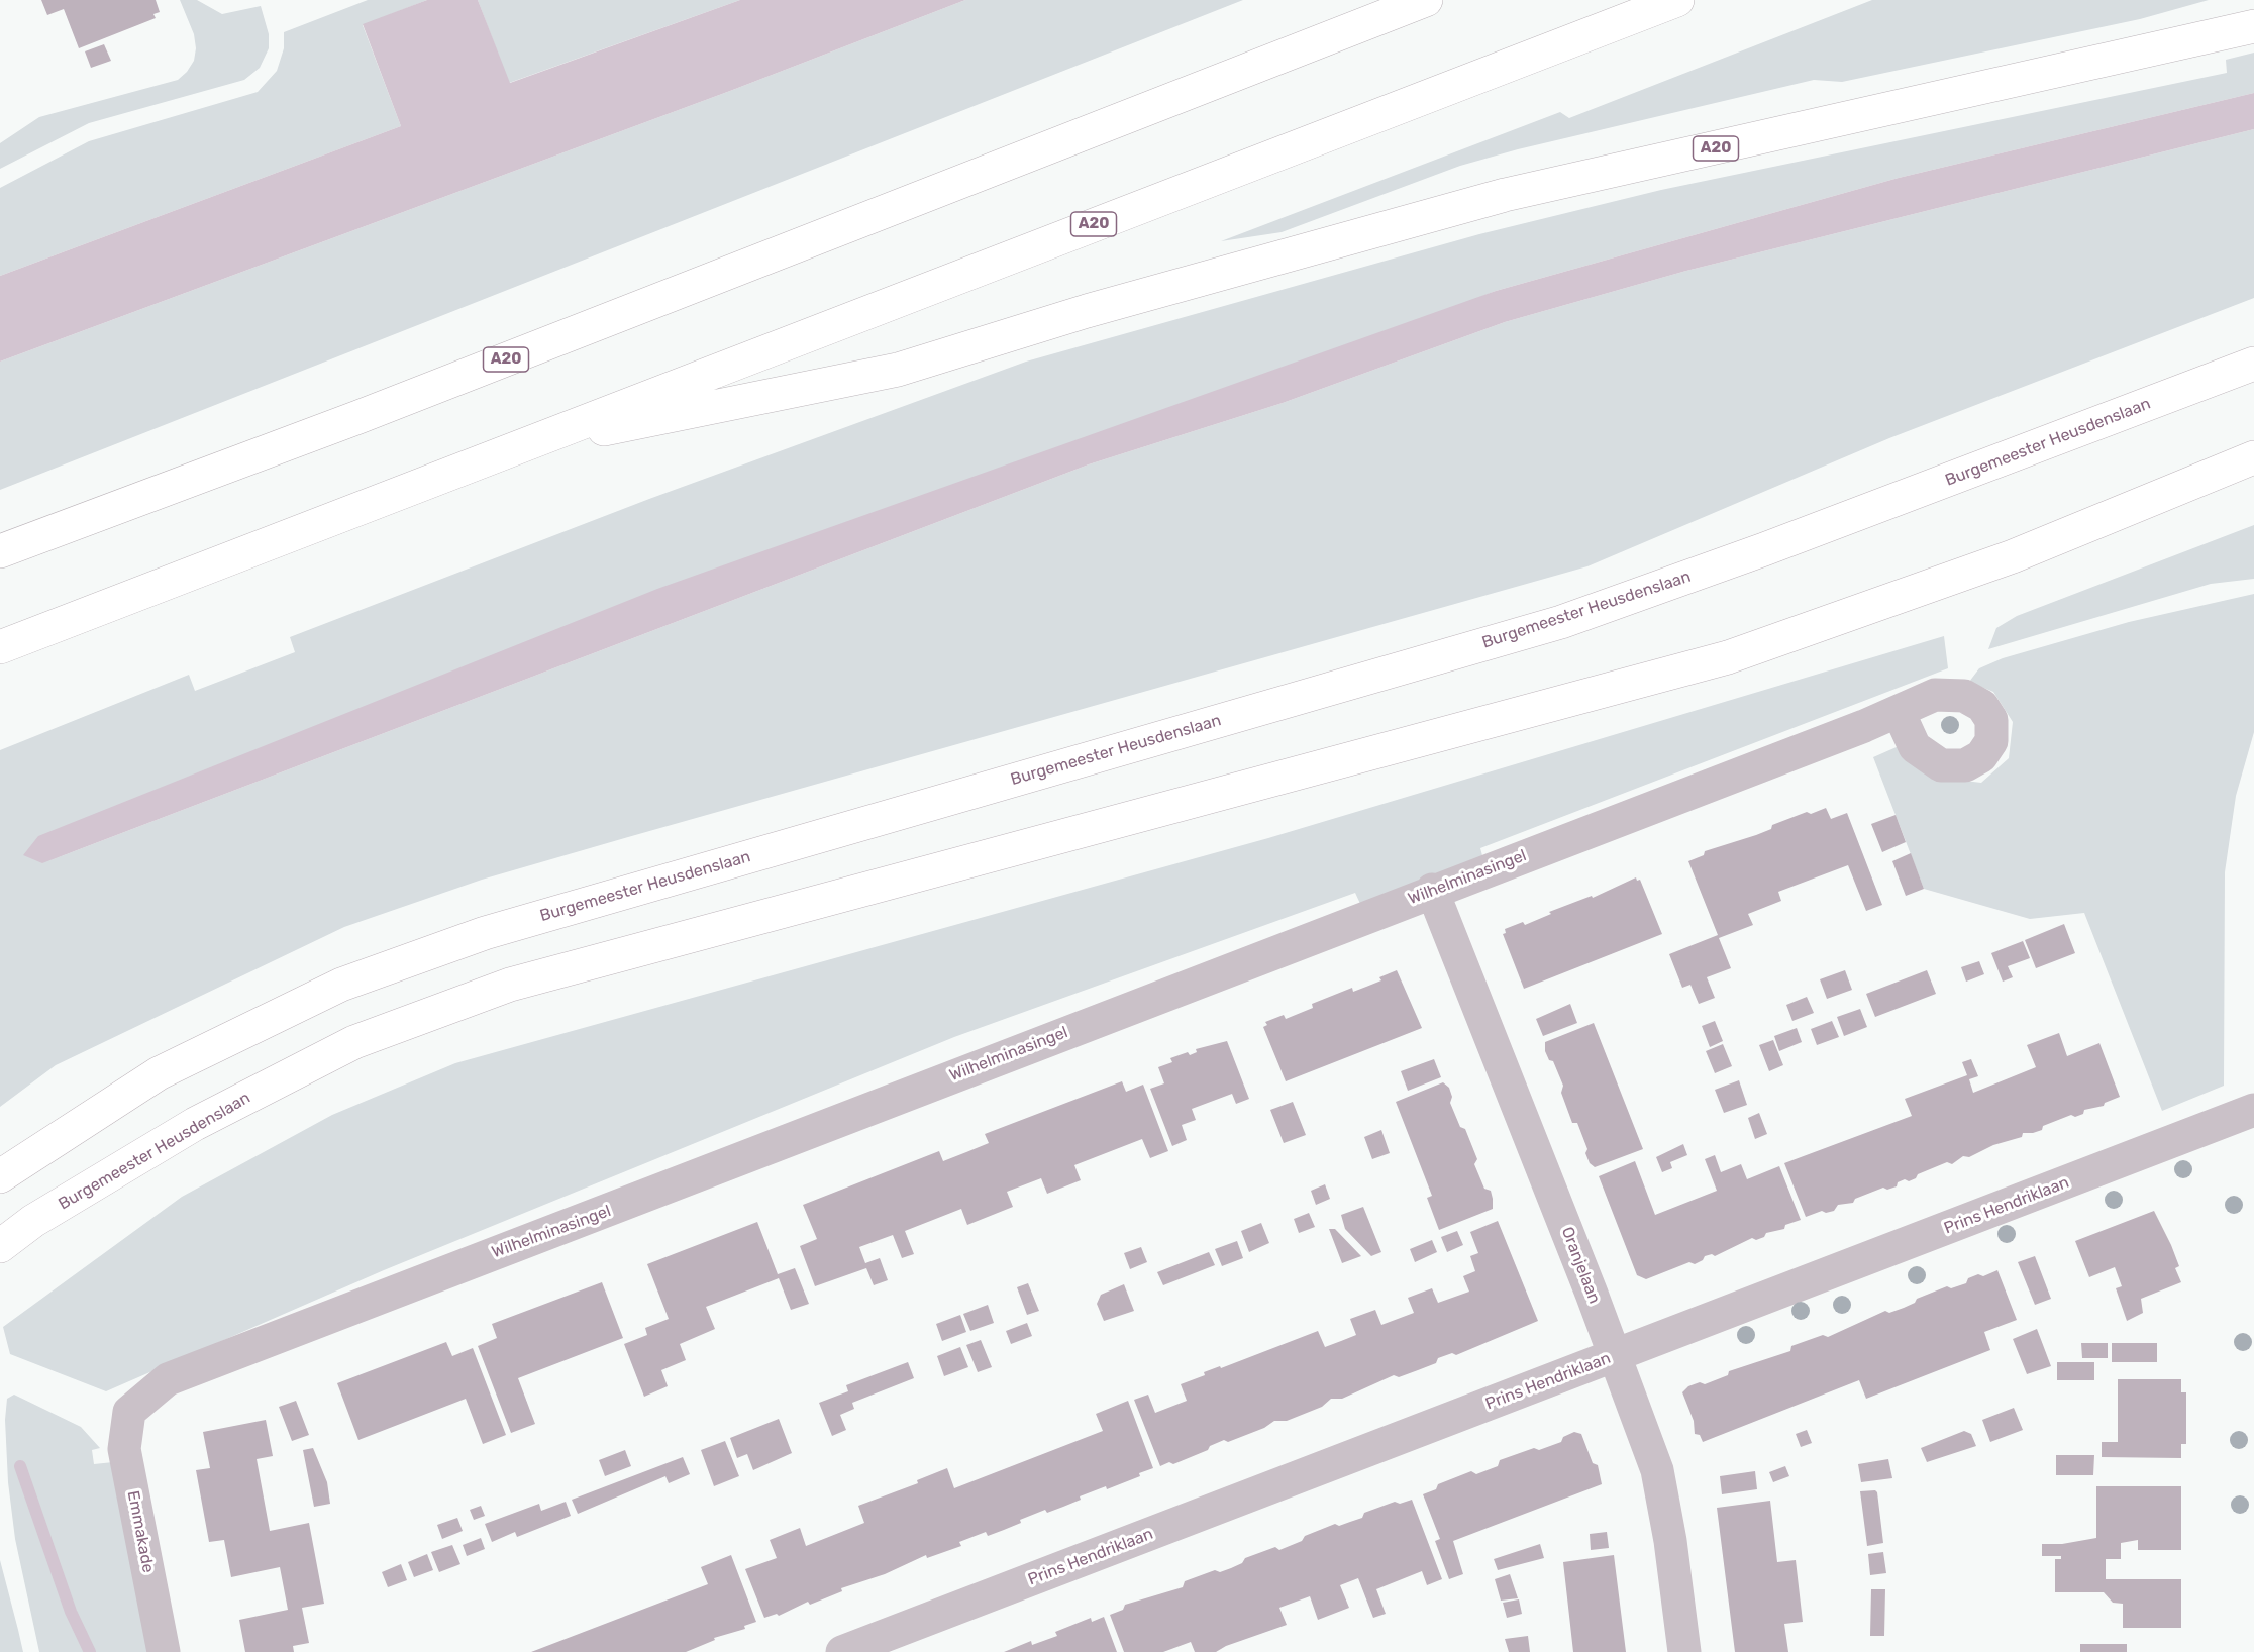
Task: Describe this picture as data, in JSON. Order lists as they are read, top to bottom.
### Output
{
  "streets": {
    "main road": ["A20", "Burgemeester Heusdenslaan"],
    "street": [
      "Wilhelminasingel",
      "Prins Hendriklaan",
      "Oranjelaan",
      "Emmakade"
    ]
  },
  "crossings": [
    ["Wilhelminasingel", "Oranjelaan"],
    ["Wilhelminasingel", "Emmakade"],
    ["Prins Hendriklaan", "Oranjelaan"]
  ]
}
